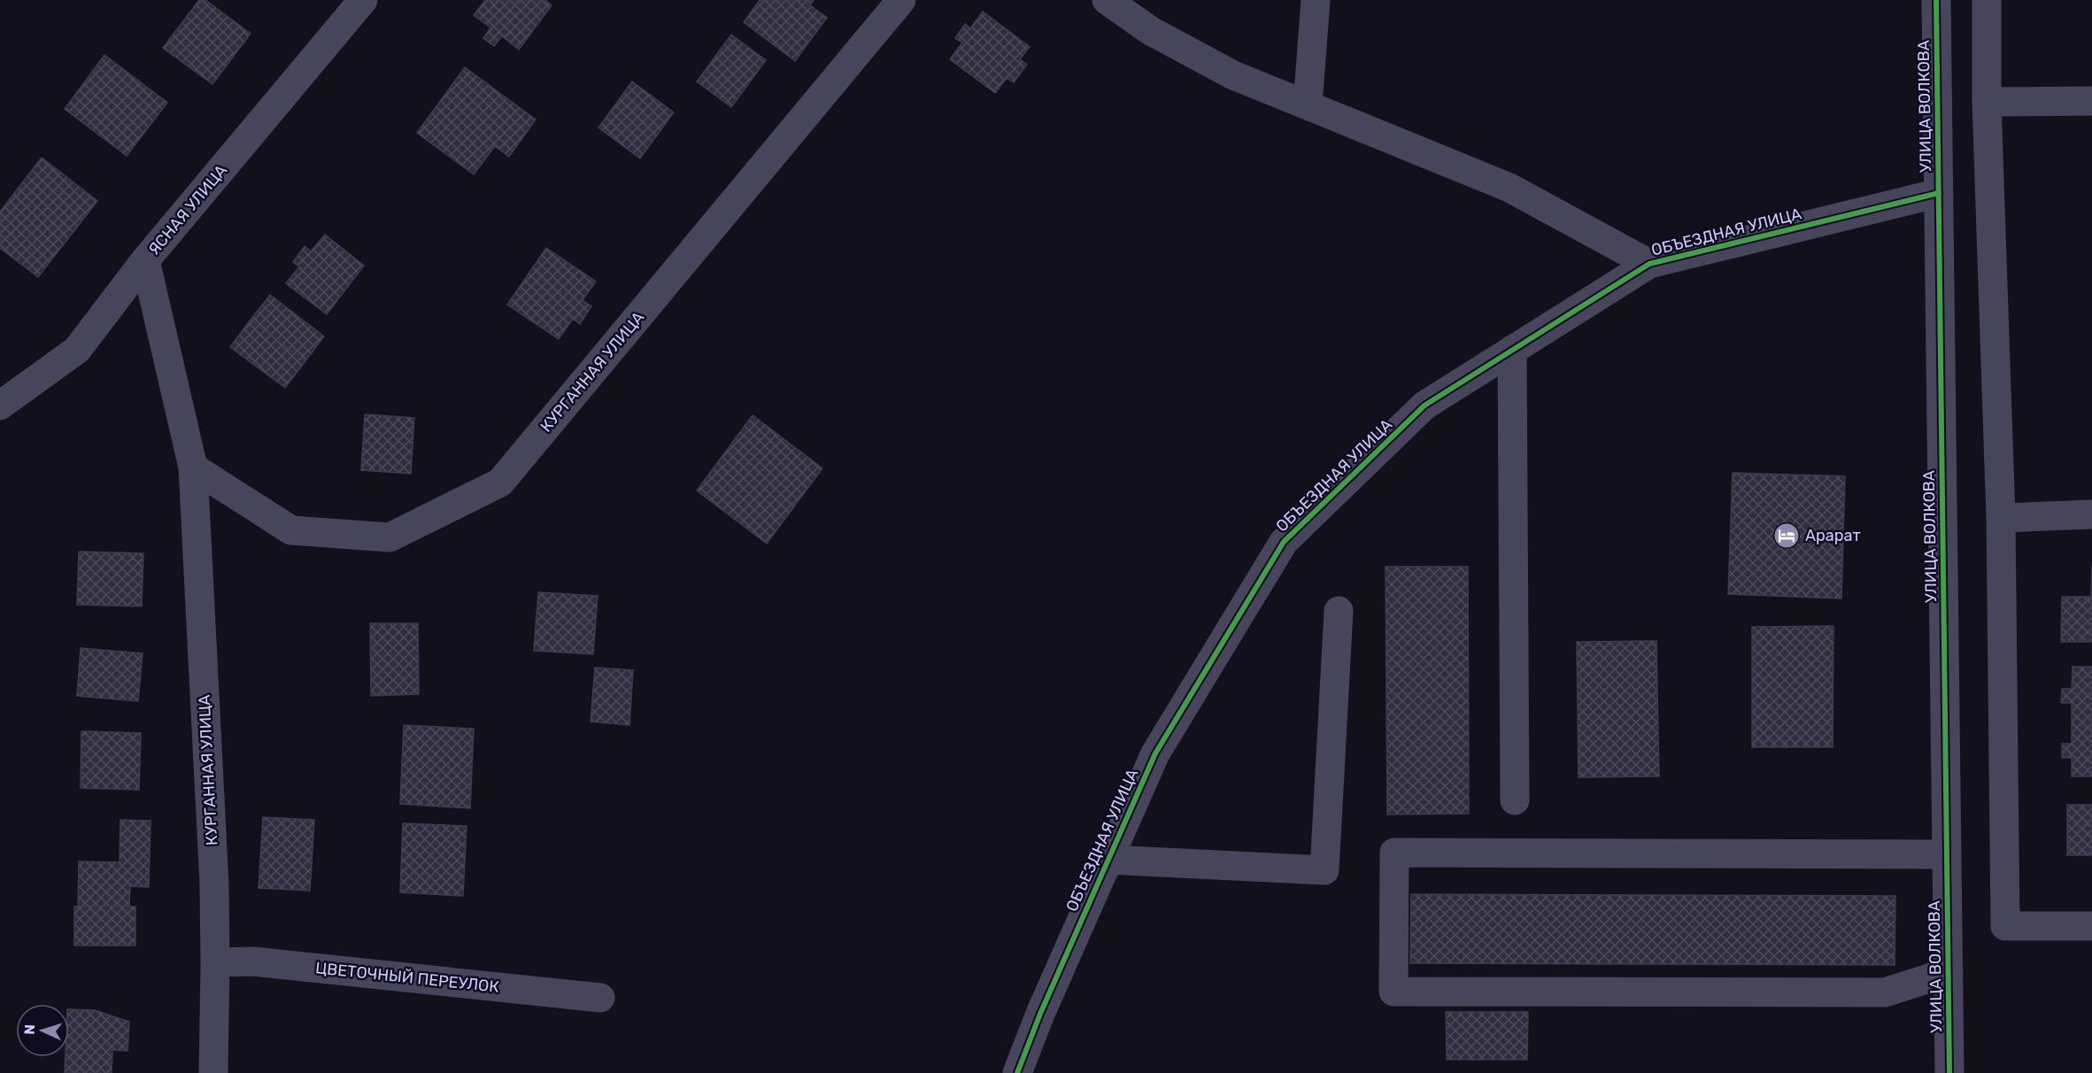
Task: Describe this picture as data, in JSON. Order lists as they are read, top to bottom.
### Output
{
  "streets": {
    "street": [
      "УЛИЦА ВОЛКОВА",
      "ЯСНАЯ УЛИЦА",
      "ОБЪЕЗДНАЯ УЛИЦА",
      "КУРГАННАЯ УЛИЦА",
      "ЦВЕТОЧНЫЙ ПЕРЕУЛОК"
    ]
  },
  "crossings": [
    ["УЛИЦА ВОЛКОВА", "ОБЪЕЗДНАЯ УЛИЦА"],
    ["ЯСНАЯ УЛИЦА", "КУРГАННАЯ УЛИЦА"],
    ["КУРГАННАЯ УЛИЦА", "ЦВЕТОЧНЫЙ ПЕРЕУЛОК"]
  ],
  "places": {
    "hotel": ["Арарат"]
  },
  "north": "left"
}
